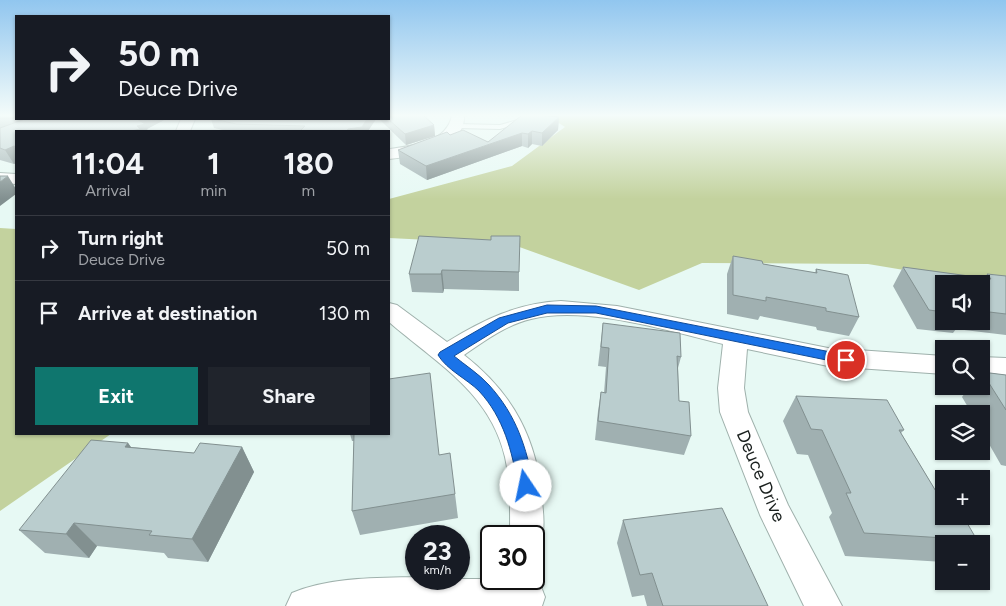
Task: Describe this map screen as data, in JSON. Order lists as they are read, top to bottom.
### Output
{
  "streets": {
    "street": ["Deuce Drive"]
  },
  "page": {
    "turn": ["50 m", "Deuce Drive"],
    "eta": [
      "11:04",
      "Arrival",
      "1",
      "min",
      "180",
      "m"
    ],
    "list": [
      {
        "name": "Turn right",
        "note": "Deuce Drive",
        "value": "50 m"
      },
      {
        "name": "Arrive at destination",
        "value": "130 m"
      }
    ],
    "map_buttons": ["+", "−"],
    "buttons": ["Exit", "Share"],
    "speed": "23 km/h",
    "limit": "30"
  }
}
